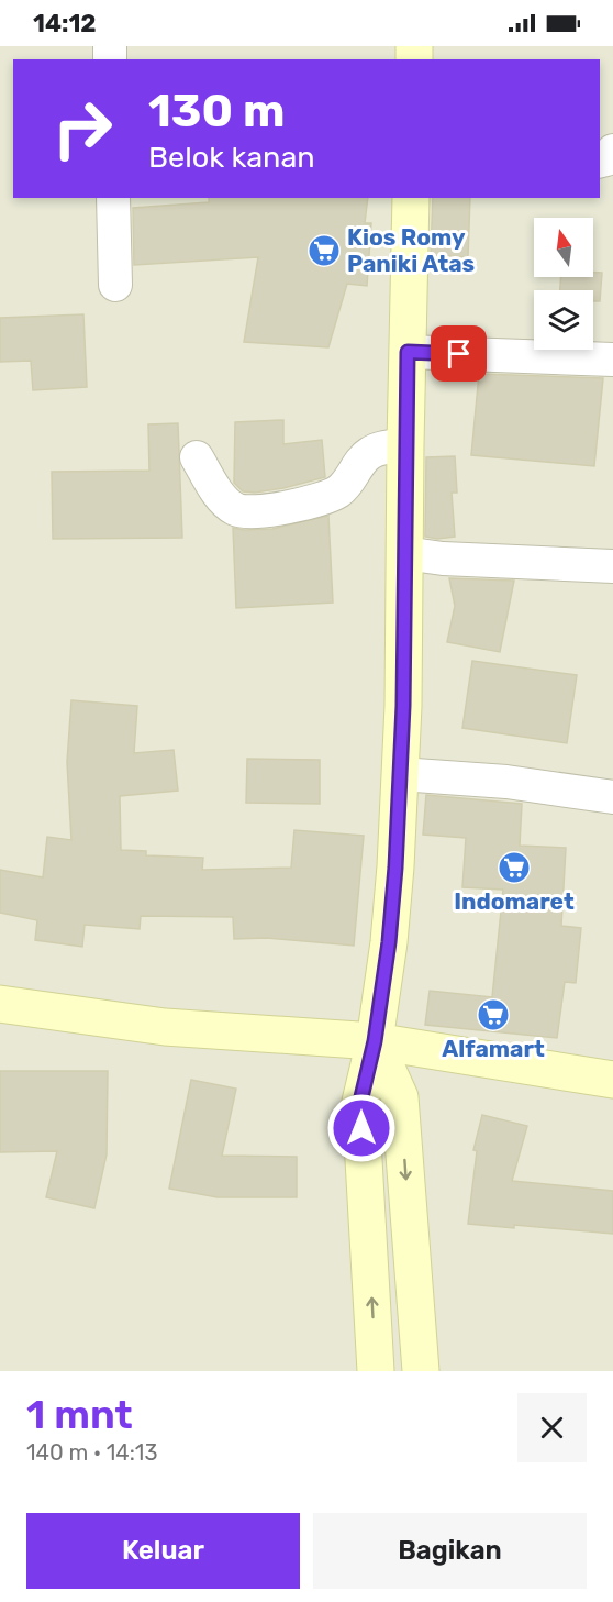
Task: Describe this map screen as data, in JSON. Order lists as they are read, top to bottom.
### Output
{
  "places": {
    "supermarket": ["Kios Romy Paniki Atas", "Indomaret", "Alfamart"]
  },
  "north": "top",
  "page": {
    "status": "14:12",
    "turn": ["130 m", "Belok kanan"],
    "heading": ["1 mnt", "140 m · 14:13"],
    "buttons": ["Keluar", "Bagikan"]
  }
}
